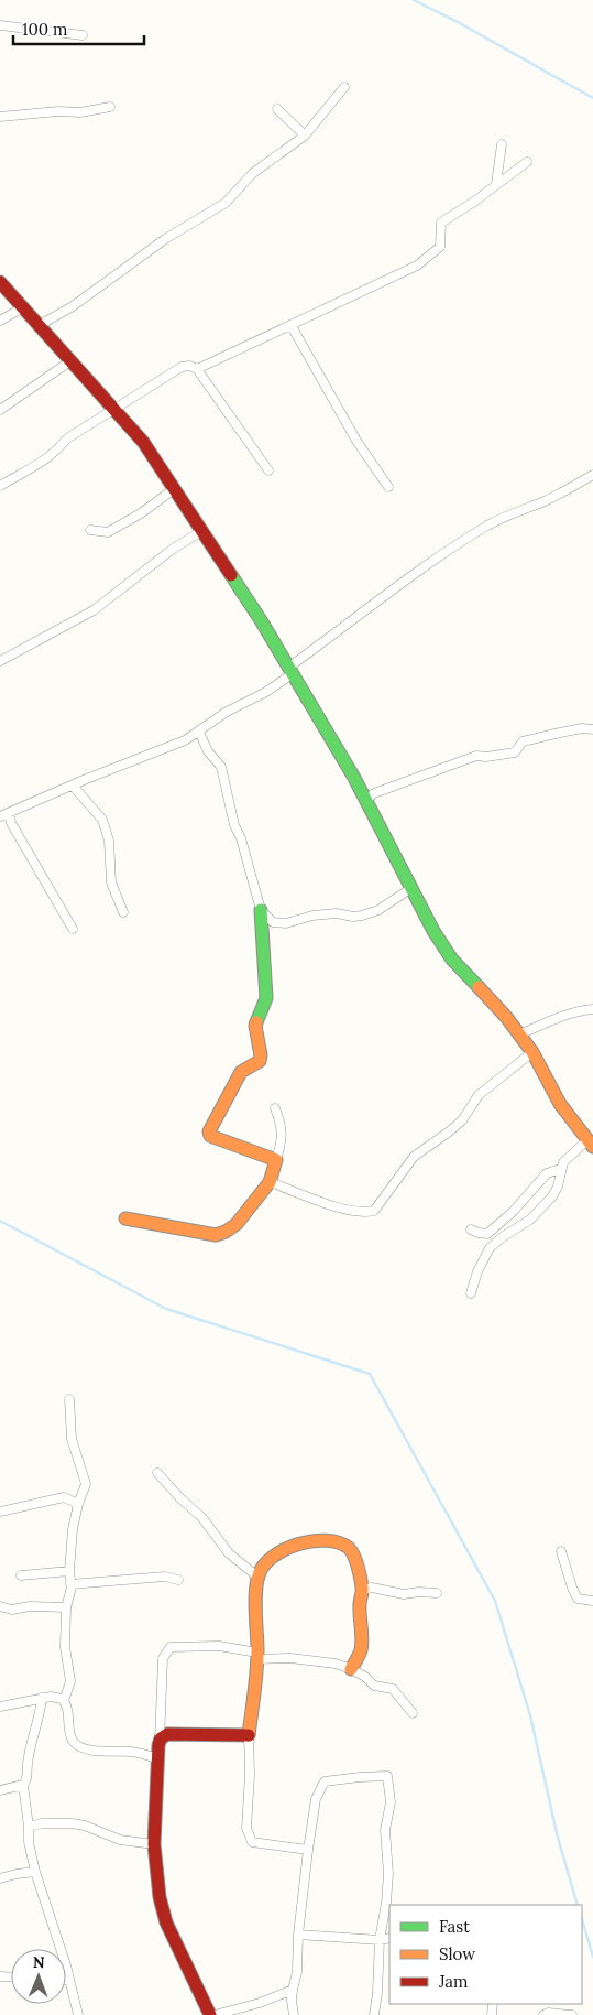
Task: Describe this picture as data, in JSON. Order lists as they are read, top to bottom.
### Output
{
  "legend": ["Fast", "Slow", "Jam"],
  "scale_bar": "100 m",
  "north": "top"
}
